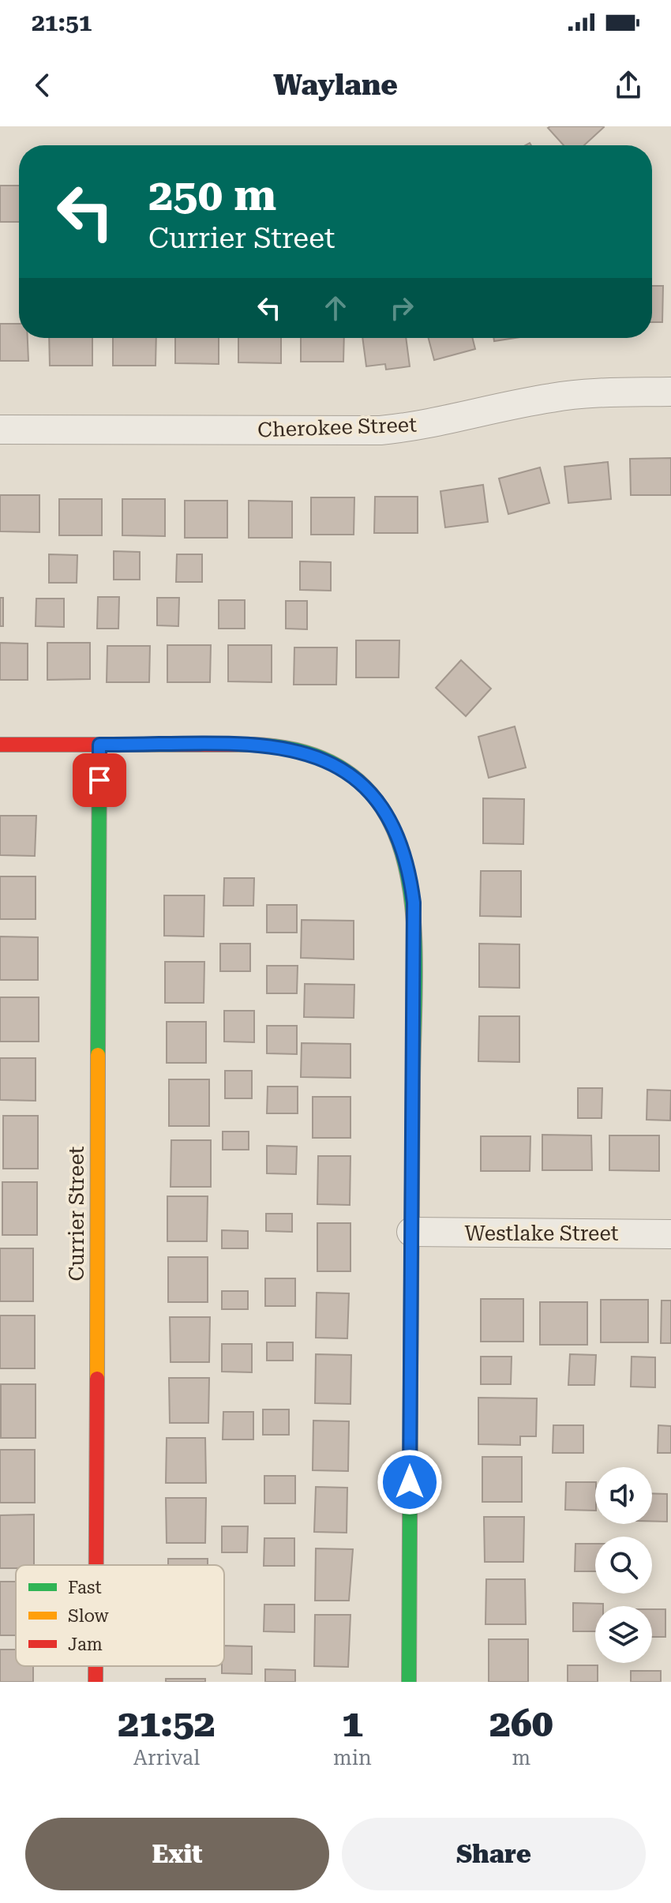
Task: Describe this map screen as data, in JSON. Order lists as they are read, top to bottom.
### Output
{
  "streets": {
    "street": ["Cherokee Street", "Currier Street", "Westlake Street"]
  },
  "legend": ["Fast", "Slow", "Jam"],
  "page": {
    "status": "21:51",
    "header": "Waylane",
    "turn": ["250 m", "Currier Street"],
    "eta": [
      "21:52",
      "Arrival",
      "1",
      "min",
      "260",
      "m"
    ],
    "buttons": ["Exit", "Share"]
  }
}
